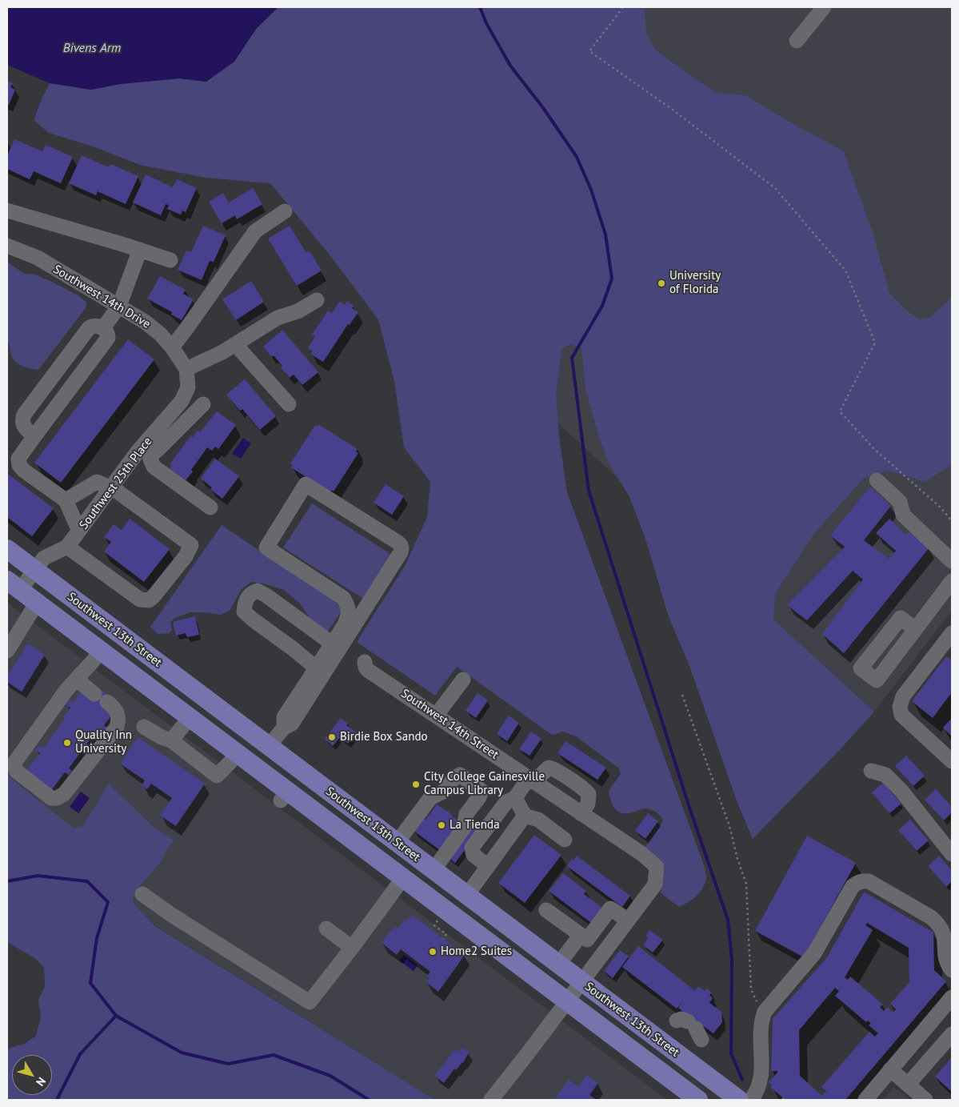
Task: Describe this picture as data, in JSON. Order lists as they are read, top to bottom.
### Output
{
  "streets": {
    "main road": ["Southwest 13th Street"],
    "street": ["Southwest 14th Drive", "Southwest 25th Place", "Southwest 14th Street"]
  },
  "crossings": [
    ["Southwest 14th Drive", "Southwest 25th Place"],
    ["Southwest 25th Place", "Southwest 13th Street"]
  ],
  "water": ["Bivens Arm"],
  "places": [
    "University of Florida",
    "Birdie Box Sando",
    "Quality Inn University",
    "City College Gainesville Campus Library",
    "La Tienda",
    "Home2 Suites"
  ],
  "north": "bottom right"
}
